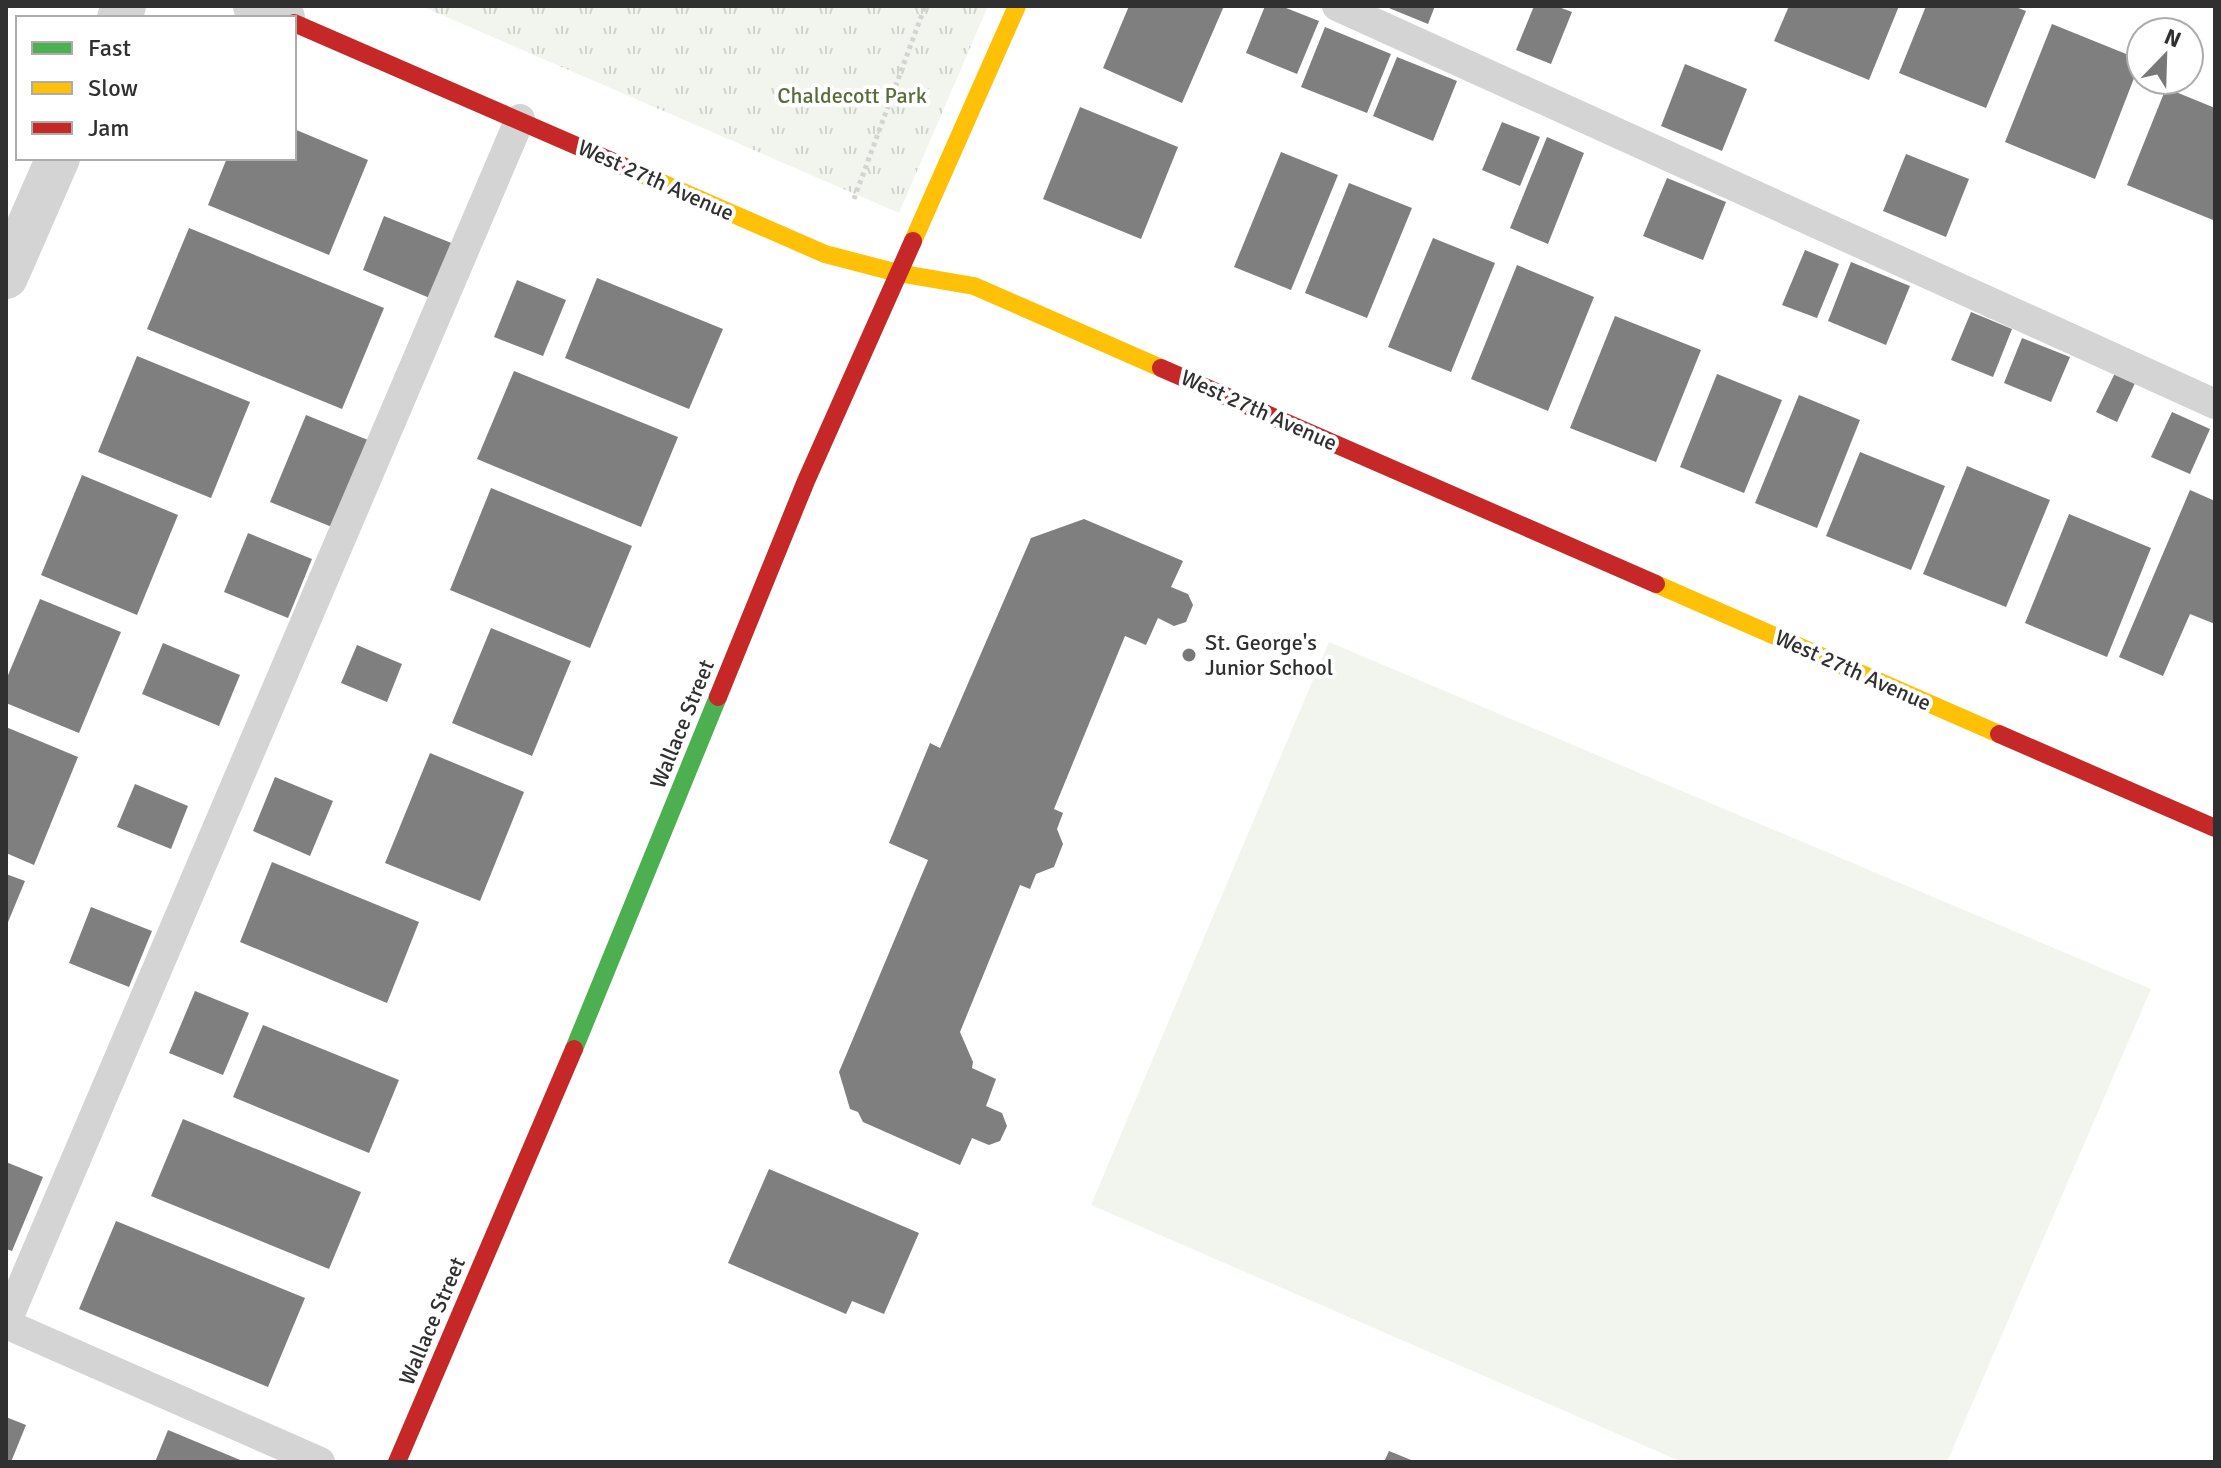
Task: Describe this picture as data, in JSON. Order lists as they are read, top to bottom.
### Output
{
  "streets": {
    "street": ["West 27th Avenue", "Wallace Street"]
  },
  "crossings": [
    ["West 27th Avenue", "Wallace Street"]
  ],
  "parks": ["Chaldecott Park"],
  "places": ["St. George's Junior School"],
  "legend": ["Fast", "Slow", "Jam"],
  "north": "top right"
}
